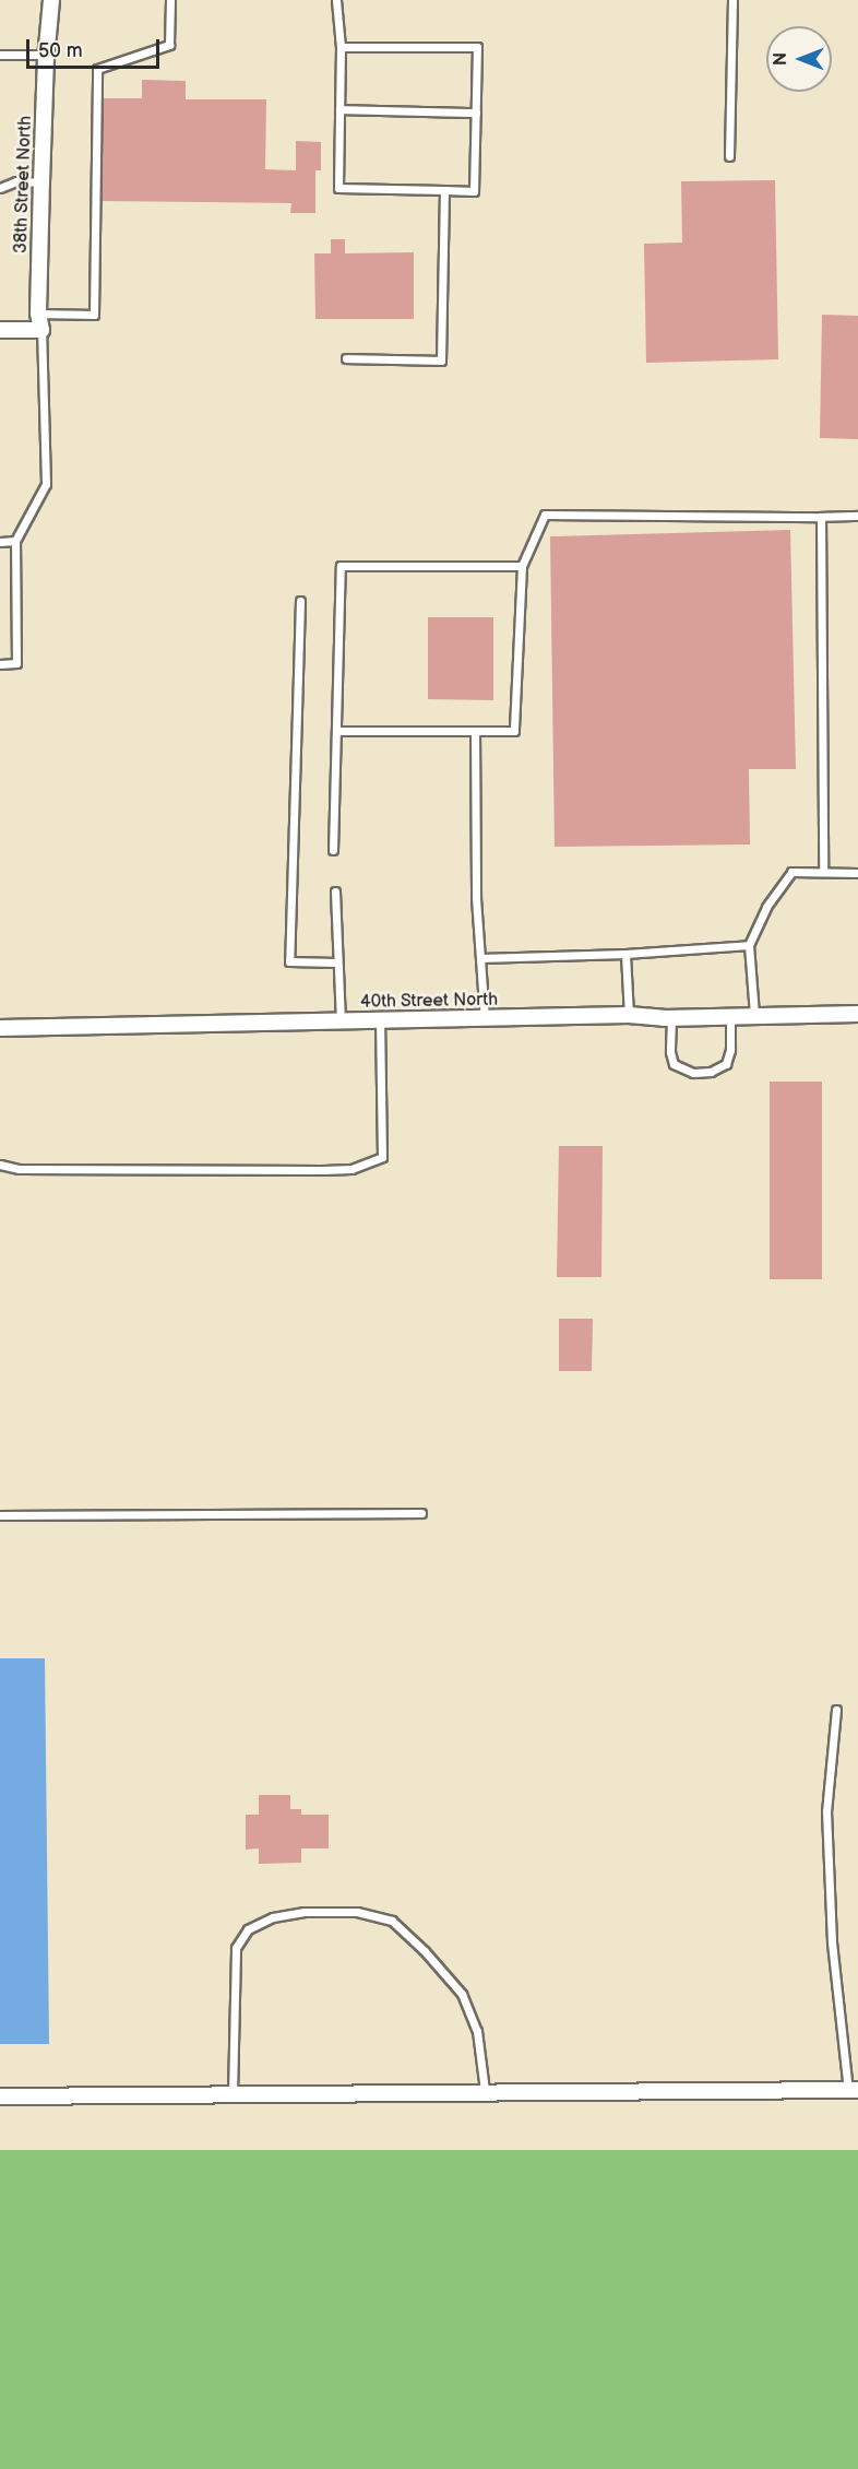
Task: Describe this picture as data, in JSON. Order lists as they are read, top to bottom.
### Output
{
  "streets": {
    "street": ["38th Street North", "40th Street North"]
  },
  "scale_bar": "50 m",
  "north": "left"
}
